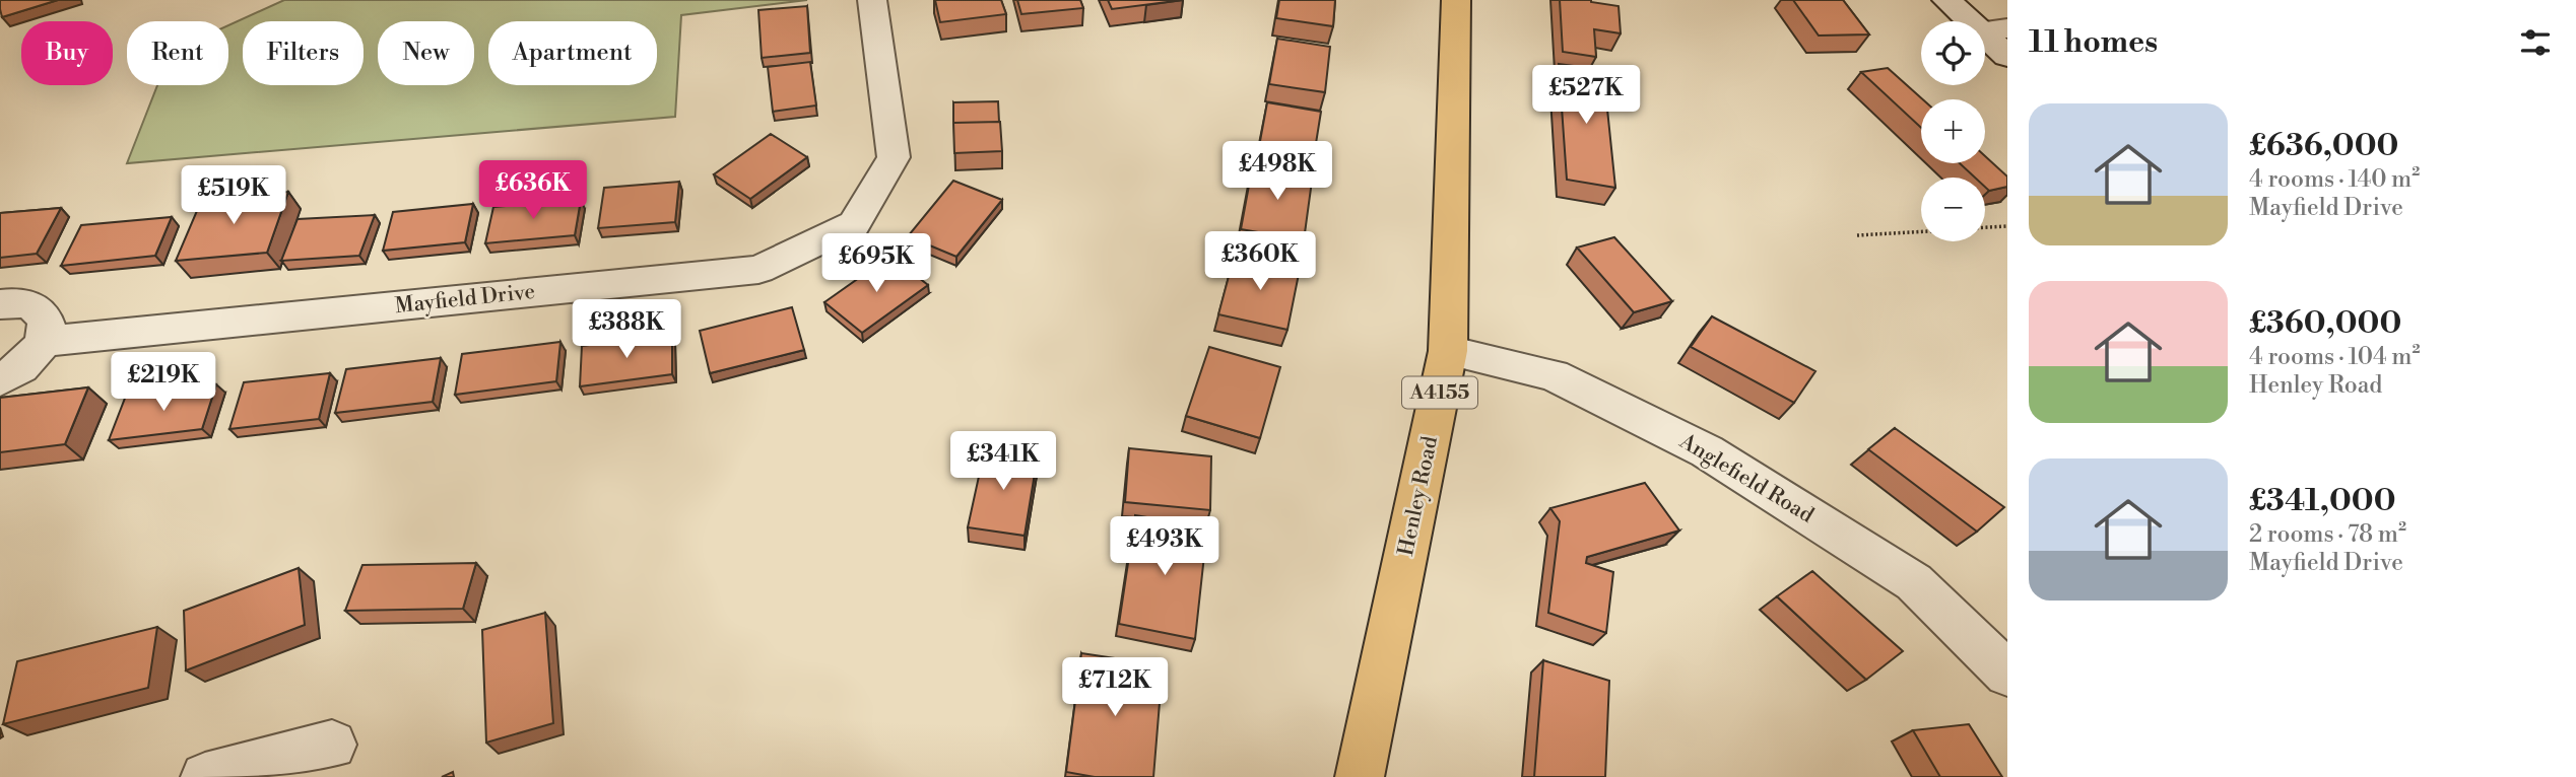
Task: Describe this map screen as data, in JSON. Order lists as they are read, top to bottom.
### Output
{
  "streets": {
    "main road": ["A4155", "Henley Road"],
    "street": ["Mayfield Drive", "Anglefield Road"]
  },
  "crossings": [
    ["Anglefield Road", "Henley Road"]
  ],
  "page": {
    "heading": "11 homes",
    "map_buttons": ["+", "−"],
    "chip": [
      "Buy",
      "Rent",
      "Filters",
      "New",
      "Apartment"
    ],
    "price": [
      "£527K",
      "£498K",
      "£636K",
      "£519K",
      "£360K",
      "£695K",
      "£388K",
      "£219K",
      "£341K",
      "£493K",
      "£712K"
    ],
    "list": [
      {
        "name": "£636,000",
        "note": "4 rooms · 140 m² · Mayfield Drive"
      },
      {
        "name": "£360,000",
        "note": "4 rooms · 104 m² · Henley Road"
      },
      {
        "name": "£341,000",
        "note": "2 rooms · 78 m² · Mayfield Drive"
      }
    ]
  }
}
